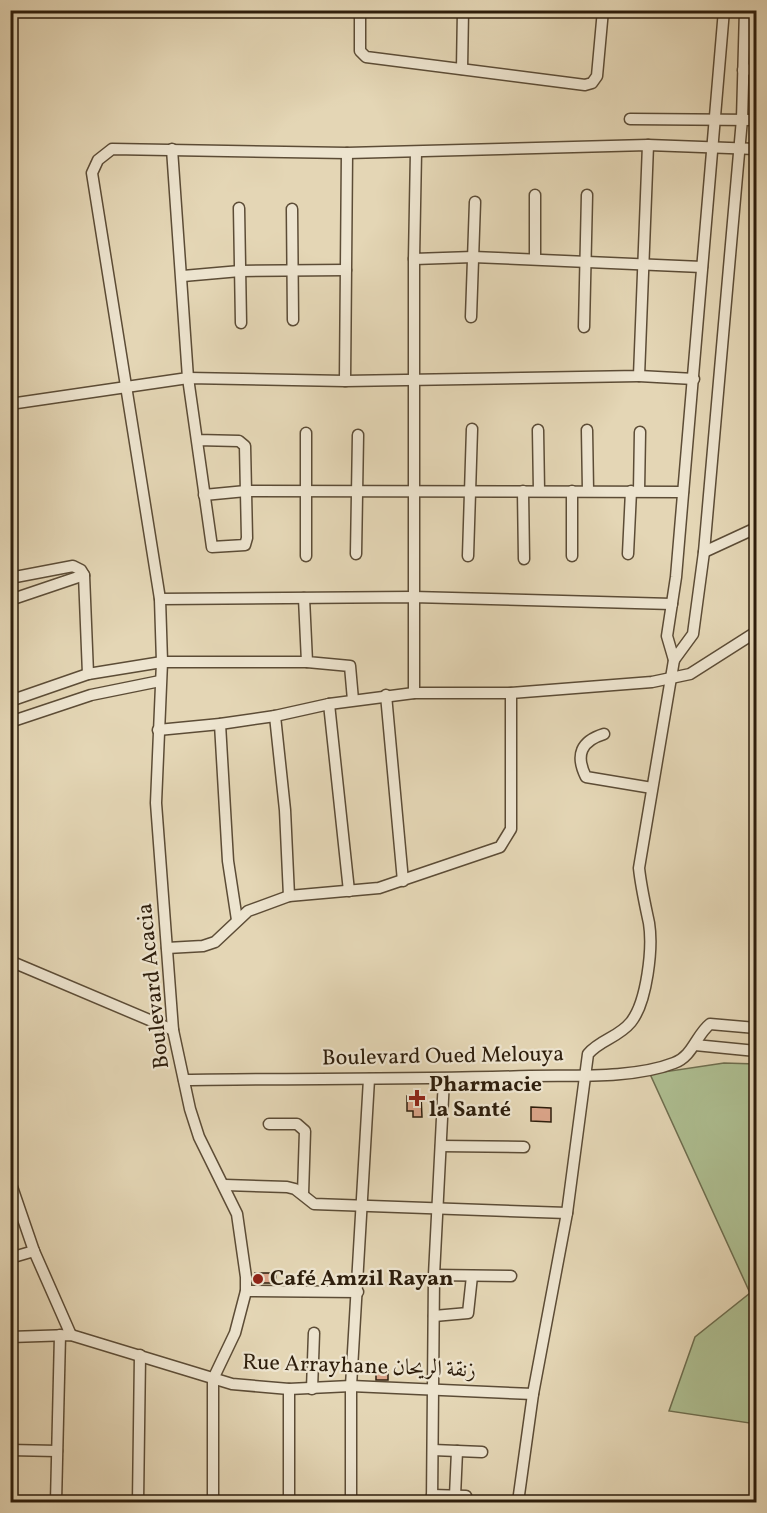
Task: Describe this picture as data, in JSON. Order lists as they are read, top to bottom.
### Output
{
  "streets": {
    "street": ["Boulevard Acacia", "Boulevard Oued Melouya", "Rue Arrayhane زنقة الريحان"]
  },
  "crossings": [
    ["Boulevard Acacia", "Boulevard Oued Melouya"],
    ["Boulevard Acacia", "Rue Arrayhane زنقة الريحان"]
  ],
  "places": {
    "health": ["Pharmacie la Santé"],
    "other": ["Café Amzil Rayan"]
  }
}
